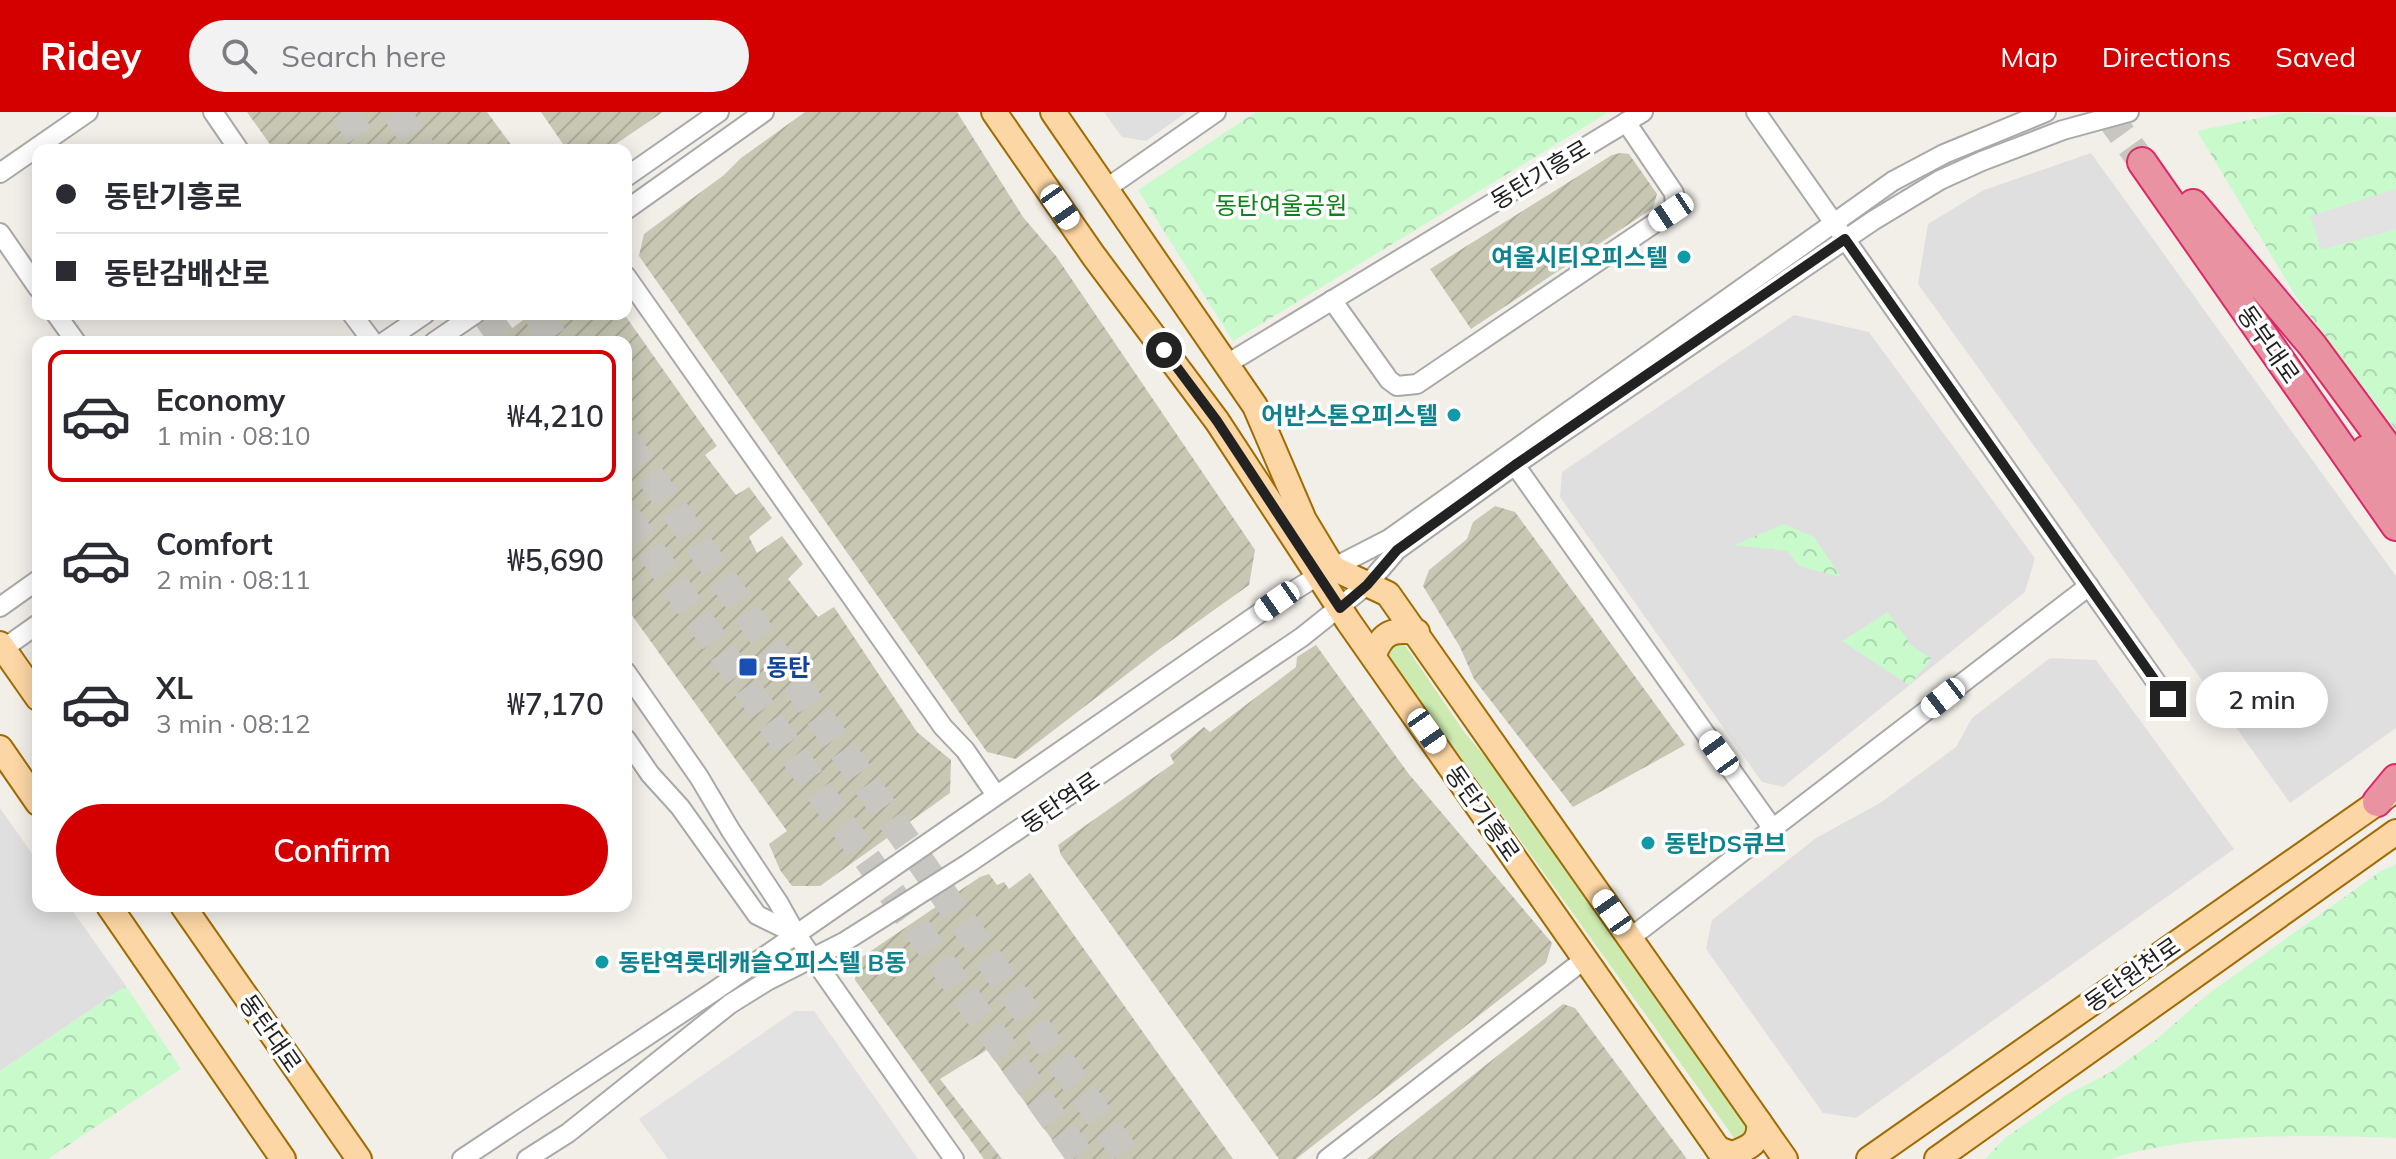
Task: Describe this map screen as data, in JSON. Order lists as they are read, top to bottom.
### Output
{
  "streets": {
    "highway": ["동부대로"],
    "main road": ["동탄기흥로", "동탄원천로", "동탄대로"],
    "street": ["동탄역로"]
  },
  "crossings": [
    ["동탄기흥로", "동탄역로"]
  ],
  "parks": ["동탄여울공원"],
  "places": {
    "other": [
      "여울시티오피스텔",
      "어반스톤오피스텔",
      "동탄DS큐브",
      "동탄역롯데캐슬오피스텔 B동"
    ],
    "transit": ["동탄"]
  },
  "page": {
    "header": "Ridey",
    "search": "Search here",
    "nav": ["Map", "Directions", "Saved"],
    "banner": ["동탄기흥로", "동탄감배산로"],
    "list": [
      {
        "name": "Economy",
        "note": "1 min · 08:10",
        "value": "₩4,210"
      },
      {
        "name": "Comfort",
        "note": "2 min · 08:11",
        "value": "₩5,690"
      },
      {
        "name": "XL",
        "note": "3 min · 08:12",
        "value": "₩7,170"
      }
    ],
    "bubble": "2 min",
    "buttons": "Confirm"
  }
}
